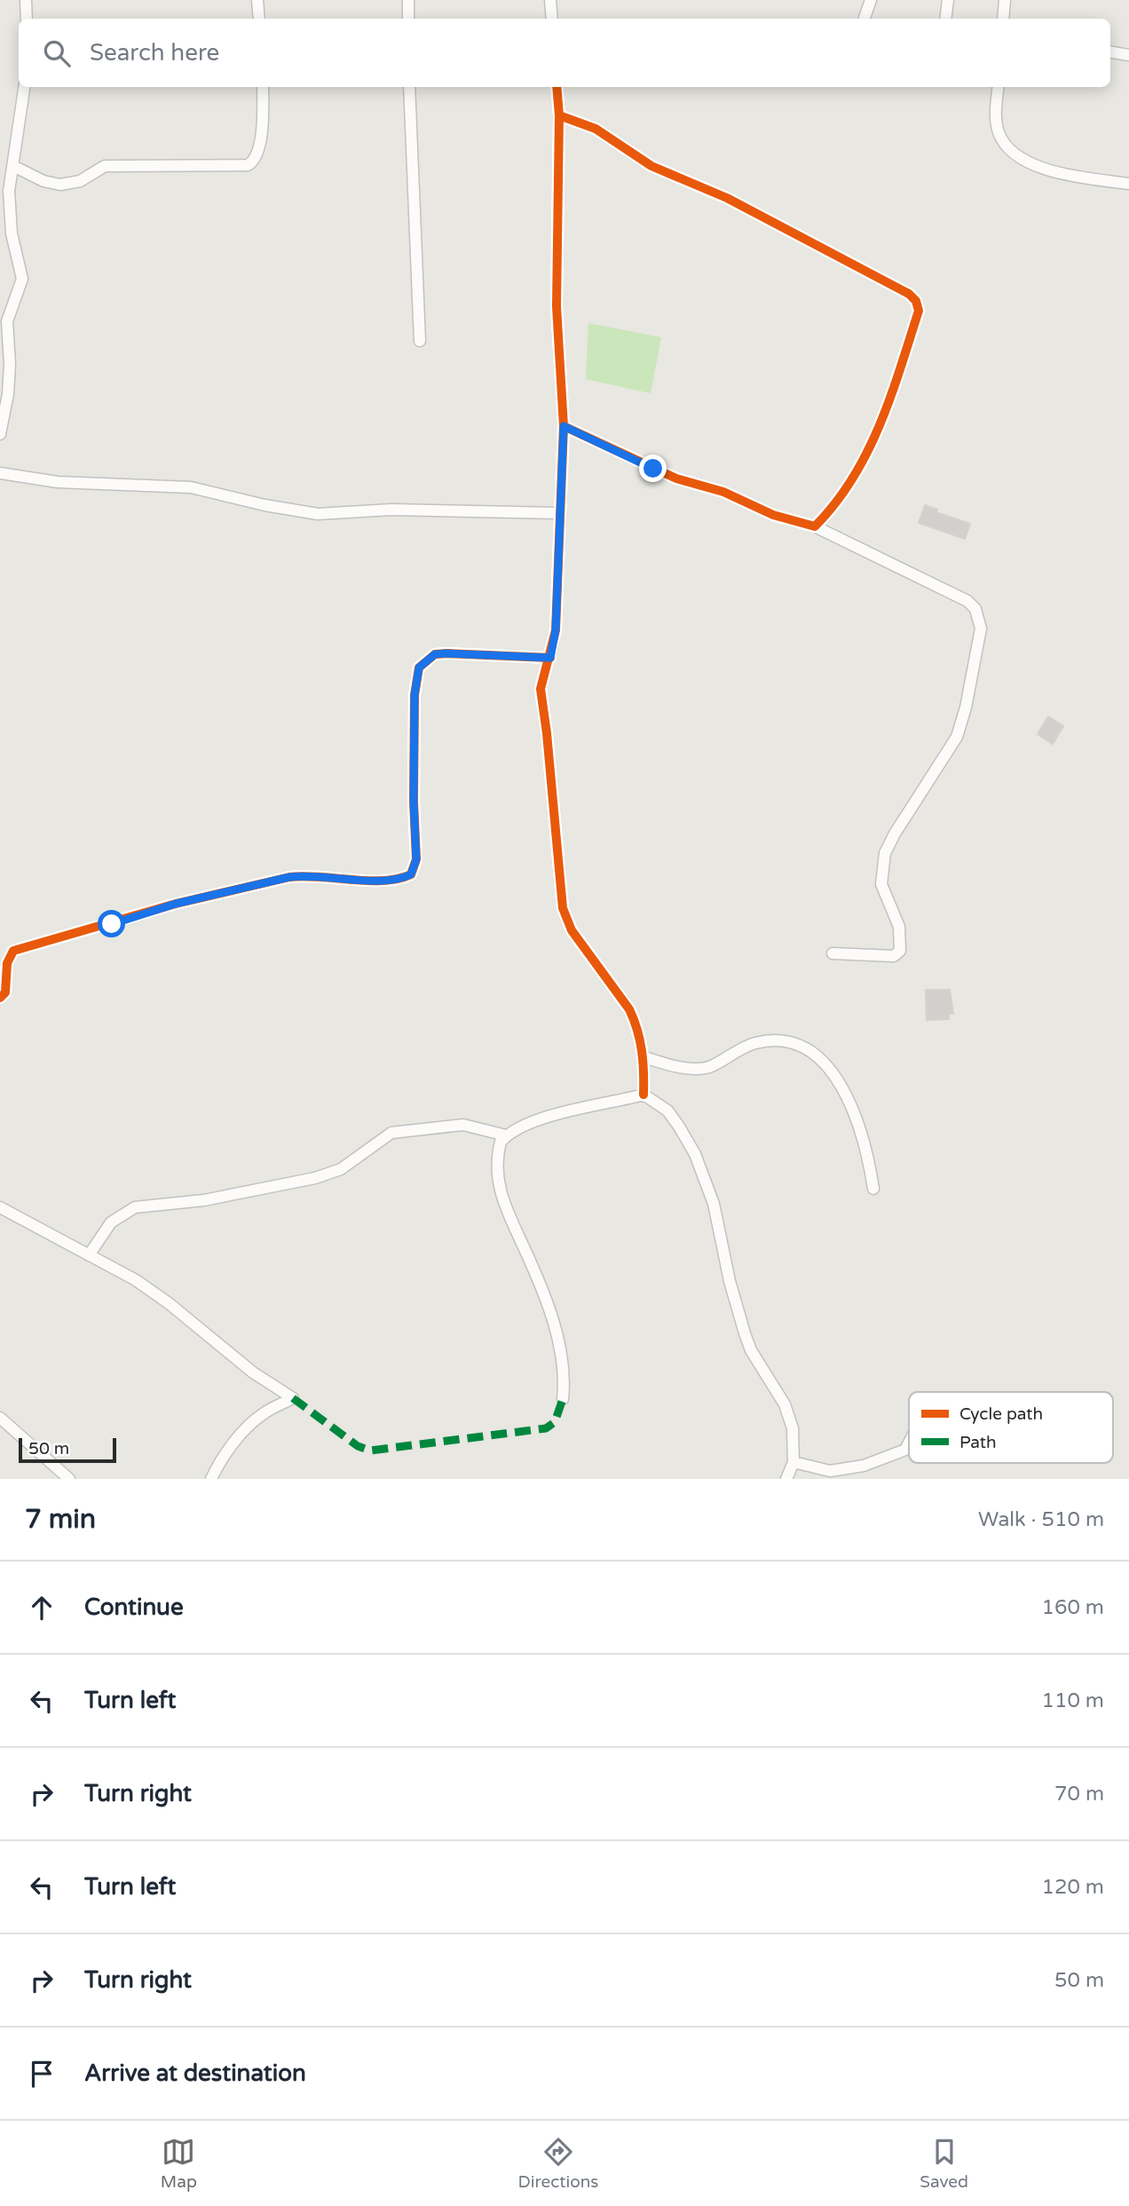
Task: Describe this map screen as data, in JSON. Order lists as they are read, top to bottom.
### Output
{
  "legend": ["Cycle path", "Path"],
  "scale_bar": "50 m",
  "page": {
    "search": "Search here",
    "scale": "50 m",
    "heading": ["7 min", "Walk · 510 m"],
    "list": [
      ["Continue", "160 m"],
      ["Turn left", "110 m"],
      ["Turn right", "70 m"],
      ["Turn left", "120 m"],
      ["Turn right", "50 m"],
      "Arrive at destination"
    ],
    "nav": ["Map", "Directions", "Saved"]
  }
}
